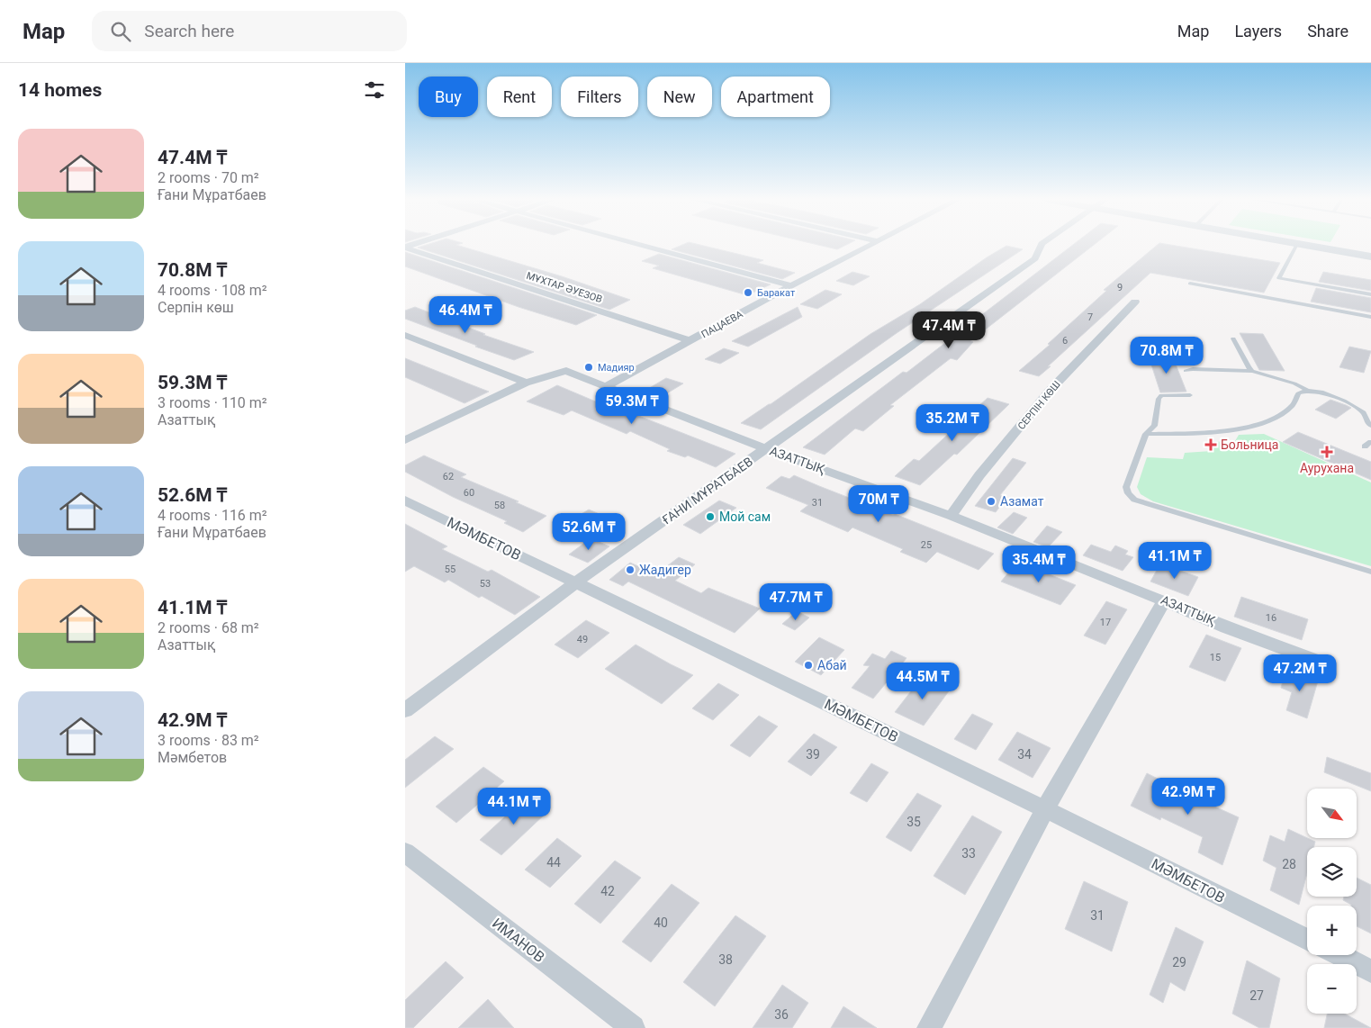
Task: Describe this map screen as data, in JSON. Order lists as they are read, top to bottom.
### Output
{
  "streets": {
    "street": [
      "МҰХТАР ӘУЕЗОВ",
      "ПАЦАЕВА",
      "СЕРПІН КӨШ",
      "АЗАТТЫҚ",
      "ҒАНИ МҰРАТБАЕВ",
      "МӘМБЕТОВ",
      "ИМАНОВ"
    ]
  },
  "crossings": [
    ["МҰХТАР ӘУЕЗОВ", "ПАЦАЕВА"],
    ["ПАЦАЕВА", "АЗАТТЫҚ"],
    ["СЕРПІН КӨШ", "АЗАТТЫҚ"],
    ["АЗАТТЫҚ", "ҒАНИ МҰРАТБАЕВ"],
    ["ҒАНИ МҰРАТБАЕВ", "МӘМБЕТОВ"]
  ],
  "places": {
    "other": [
      "Баракат",
      "Мадияр",
      "Азамат",
      "Мой сам",
      "Жадигер",
      "Абай"
    ],
    "health": ["Больница", "Аурухана"]
  },
  "house_numbers": [
    "9",
    "7",
    "6",
    "62",
    "60",
    "31",
    "58",
    "25",
    "55",
    "53",
    "16",
    "17",
    "49",
    "15",
    "39",
    "34",
    "35",
    "33",
    "44",
    "28",
    "42",
    "31",
    "40",
    "38",
    "29",
    "27",
    "36"
  ],
  "north": "bottom right",
  "page": {
    "header": "Map",
    "search": "Search here",
    "nav": ["Map", "Layers", "Share"],
    "heading": "14 homes",
    "chip": [
      "Buy",
      "Rent",
      "Filters",
      "New",
      "Apartment"
    ],
    "list": [
      {
        "name": "47.4M ₸",
        "note": "2 rooms · 70 m² · Ғани Мұратбаев"
      },
      {
        "name": "70.8M ₸",
        "note": "4 rooms · 108 m² · Серпін көш"
      },
      {
        "name": "59.3M ₸",
        "note": "3 rooms · 110 m² · Азаттық"
      },
      {
        "name": "52.6M ₸",
        "note": "4 rooms · 116 m² · Ғани Мұратбаев"
      },
      {
        "name": "41.1M ₸",
        "note": "2 rooms · 68 m² · Азаттық"
      },
      {
        "name": "42.9M ₸",
        "note": "3 rooms · 83 m² · Мәмбетов"
      }
    ],
    "price": [
      "46.4M ₸",
      "47.4M ₸",
      "70.8M ₸",
      "59.3M ₸",
      "35.2M ₸",
      "70M ₸",
      "52.6M ₸",
      "41.1M ₸",
      "35.4M ₸",
      "47.7M ₸",
      "47.2M ₸",
      "44.5M ₸",
      "42.9M ₸",
      "44.1M ₸"
    ],
    "map_buttons": ["+", "−"]
  }
}
